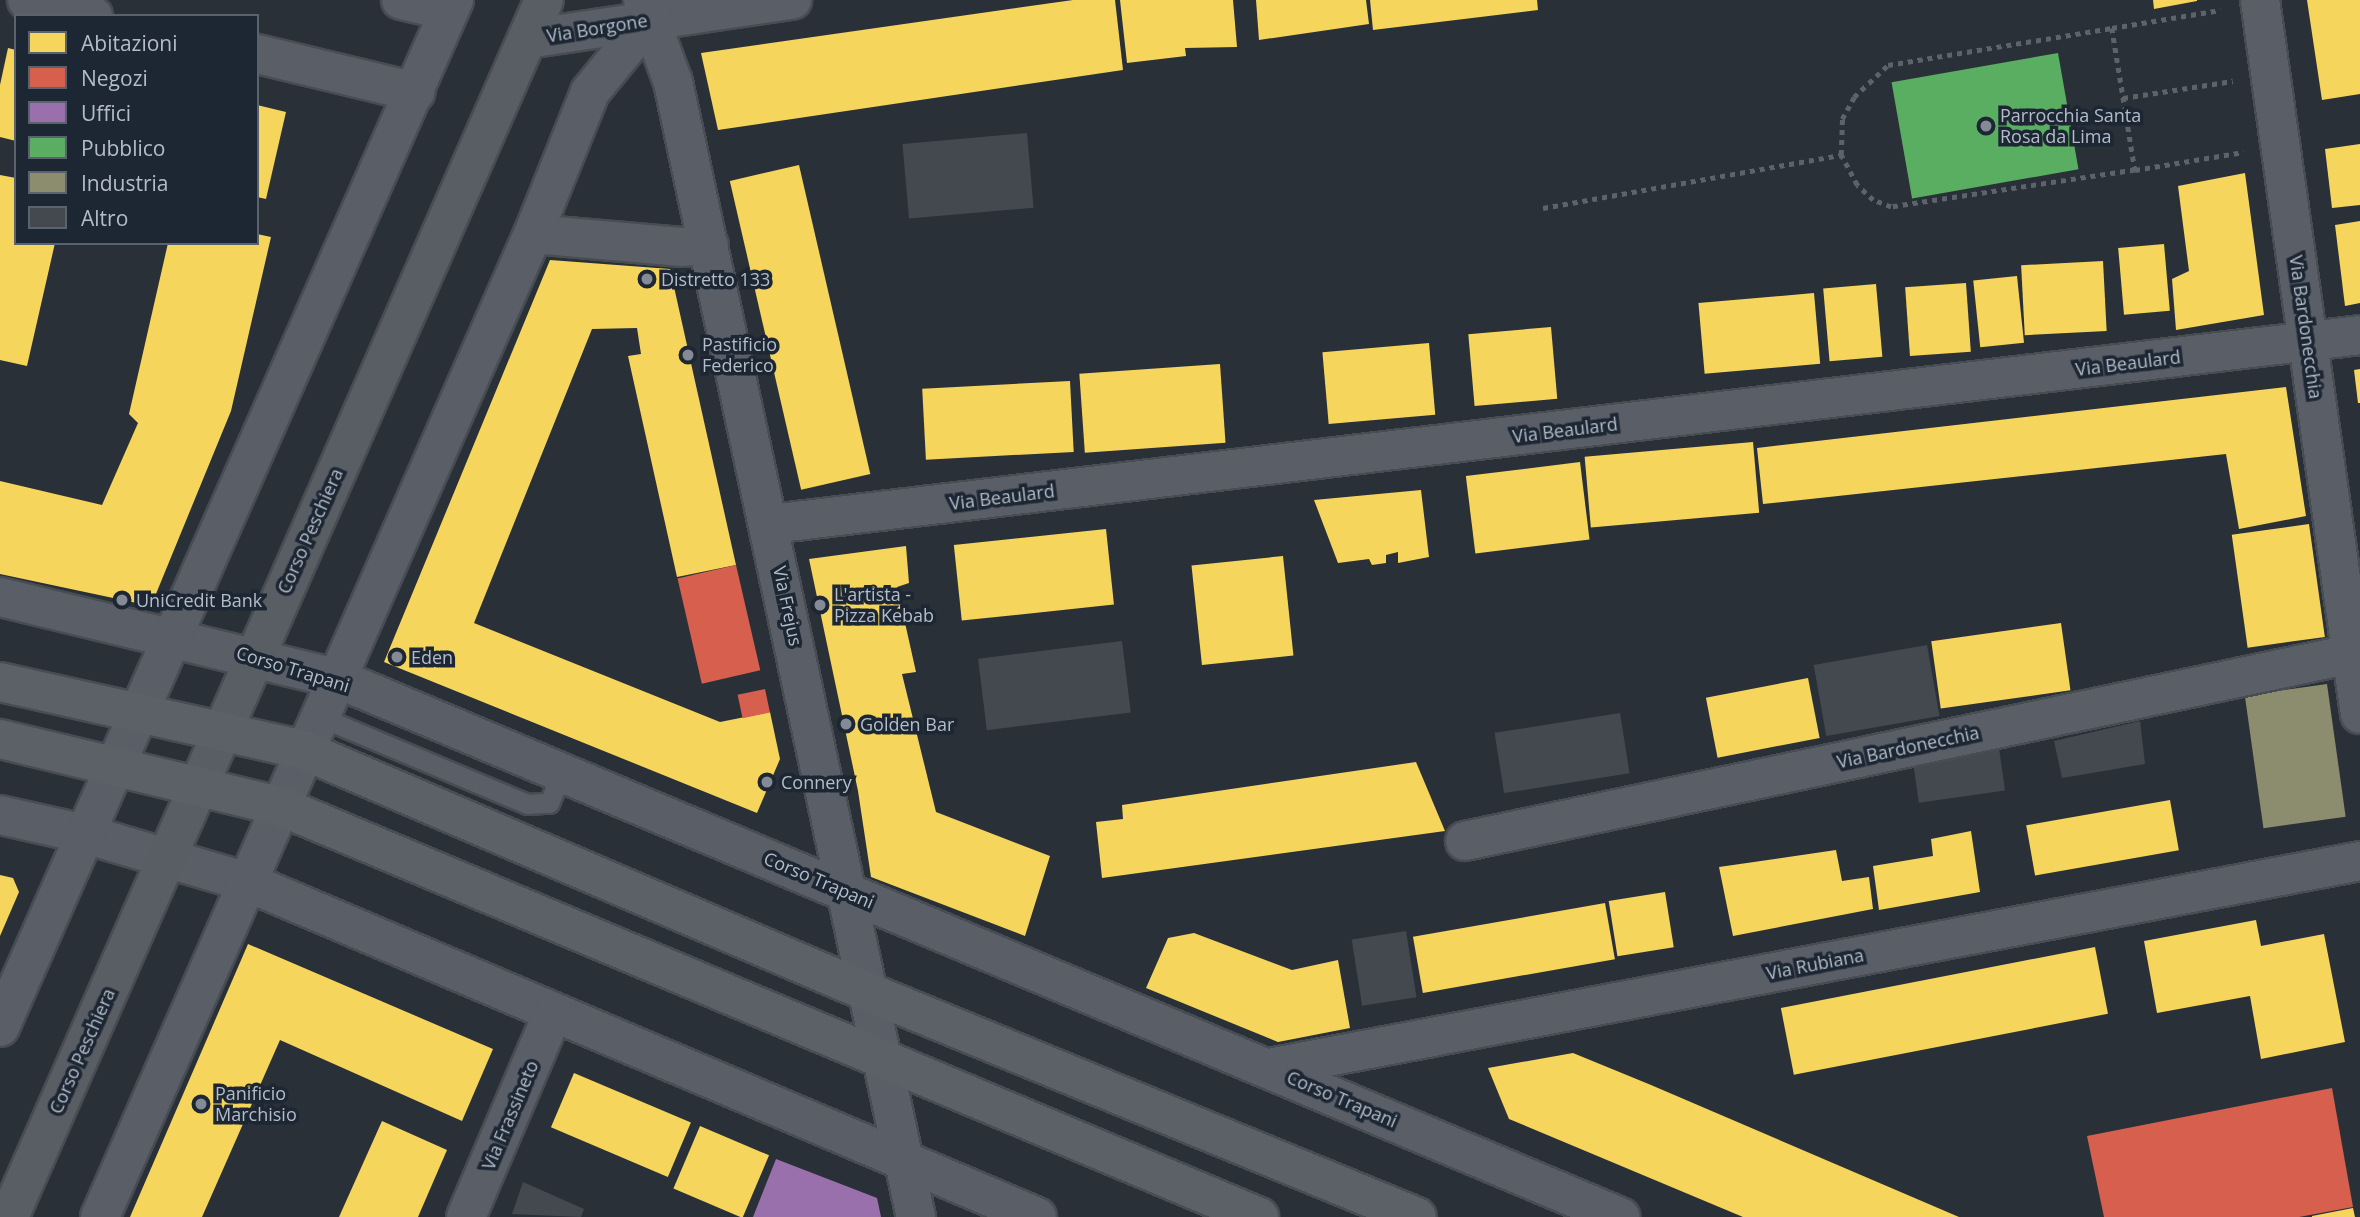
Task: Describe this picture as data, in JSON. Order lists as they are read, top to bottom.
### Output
{
  "streets": {
    "main road": ["Corso Peschiera"],
    "street": [
      "Via Borgone",
      "Via Bardonecchia",
      "Via Beaulard",
      "Via Frejus",
      "Corso Trapani",
      "Via Rubiana",
      "Via Frassineto"
    ]
  },
  "crossings": [
    ["Via Borgone", "Corso Peschiera"],
    ["Via Borgone", "Via Frejus"],
    ["Via Bardonecchia", "Via Beaulard"],
    ["Via Beaulard", "Via Frejus"],
    ["Corso Peschiera", "Corso Trapani"],
    ["Via Frejus", "Corso Trapani"],
    ["Corso Trapani", "Via Rubiana"]
  ],
  "places": [
    "Parrocchia Santa Rosa da Lima",
    "Distretto 133",
    "Pastificio Federico",
    "UniCredit Bank",
    "L'artista - Pizza Kebab",
    "Eden",
    "Golden Bar",
    "Connery",
    "Panificio Marchisio"
  ],
  "legend": [
    "Abitazioni",
    "Negozi",
    "Uffici",
    "Pubblico",
    "Industria",
    "Altro"
  ]
}
